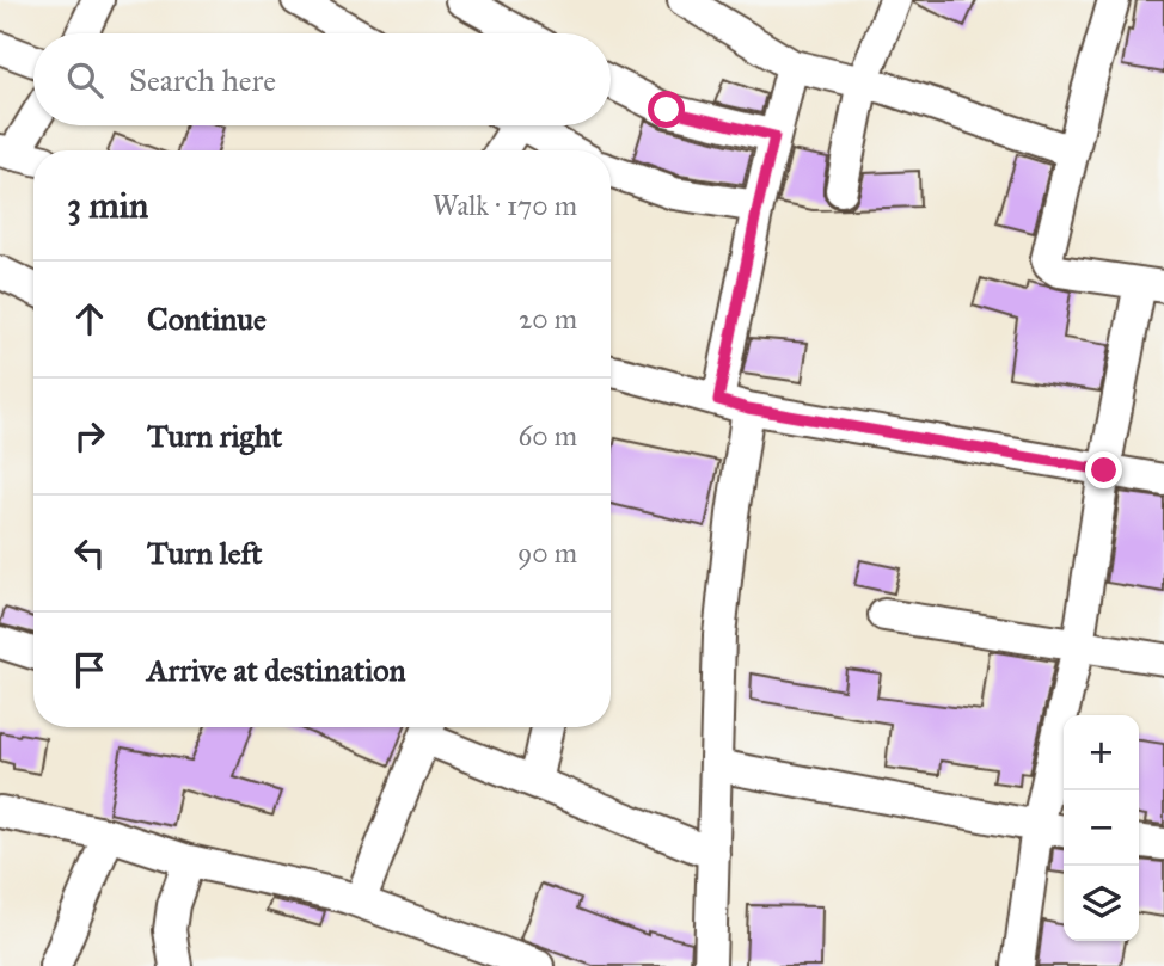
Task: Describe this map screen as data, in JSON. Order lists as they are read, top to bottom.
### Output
{
  "page": {
    "search": "Search here",
    "heading": ["3 min", "Walk · 170 m"],
    "list": [
      ["Continue", "20 m"],
      ["Turn right", "60 m"],
      ["Turn left", "90 m"],
      "Arrive at destination"
    ],
    "map_buttons": ["+", "−"]
  }
}
